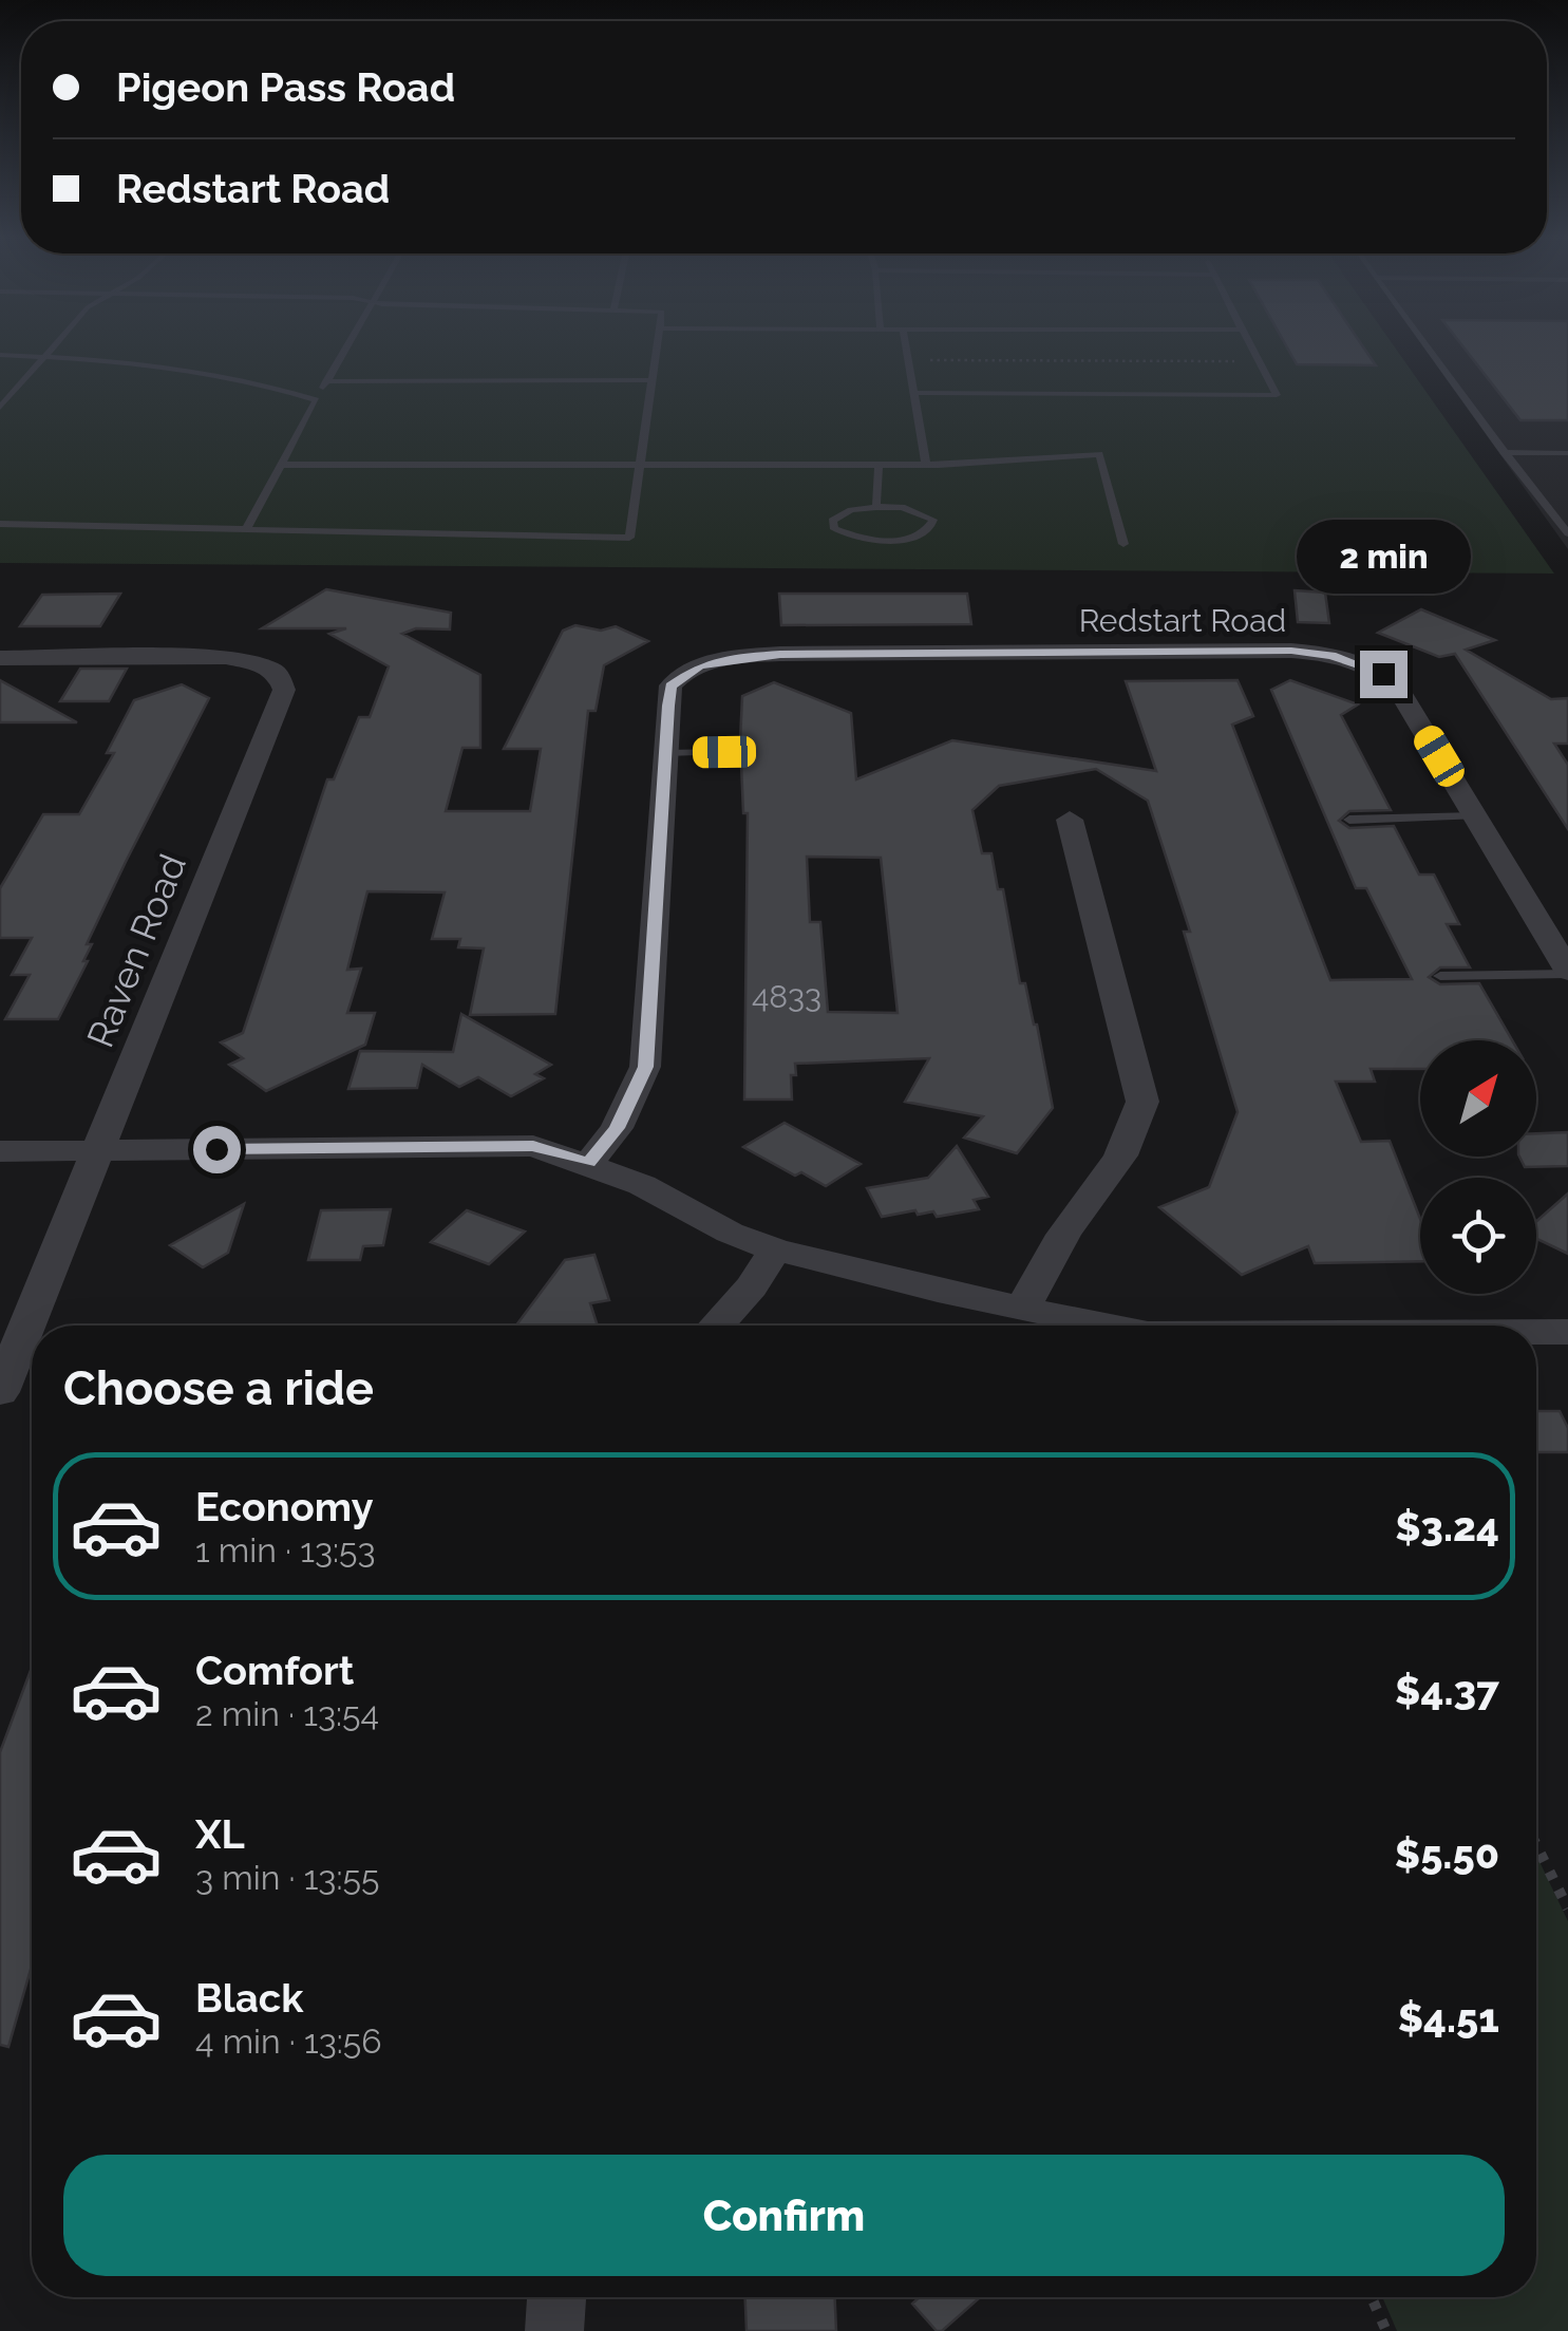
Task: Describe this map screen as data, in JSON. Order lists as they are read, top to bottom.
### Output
{
  "streets": {
    "street": ["Redstart Road", "Raven Road"]
  },
  "house_numbers": ["4833"],
  "north": "top right",
  "page": {
    "banner": ["Pigeon Pass Road", "Redstart Road"],
    "bubble": "2 min",
    "heading": "Choose a ride",
    "list": [
      {
        "name": "Economy",
        "note": "1 min · 13:53",
        "value": "$3.24"
      },
      {
        "name": "Comfort",
        "note": "2 min · 13:54",
        "value": "$4.37"
      },
      {
        "name": "XL",
        "note": "3 min · 13:55",
        "value": "$5.50"
      },
      {
        "name": "Black",
        "note": "4 min · 13:56",
        "value": "$4.51"
      }
    ],
    "buttons": "Confirm"
  }
}
